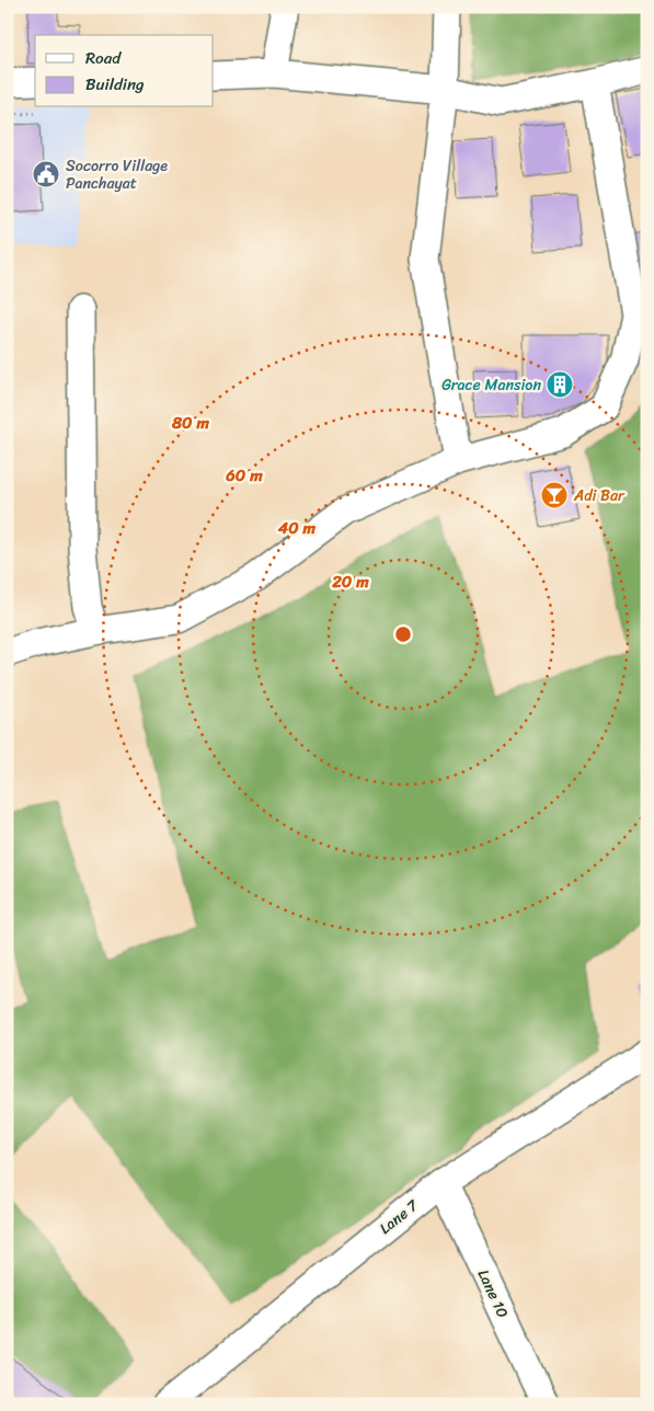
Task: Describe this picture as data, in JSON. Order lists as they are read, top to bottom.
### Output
{
  "streets": {
    "street": ["Lane 7", "Lane 10"]
  },
  "crossings": [
    ["Lane 7", "Lane 10"]
  ],
  "places": {
    "public building": ["Socorro Village Panchayat"],
    "building": ["Grace Mansion"],
    "bar": ["Adi Bar"]
  },
  "legend": ["Road", "Building"],
  "rings": [
    "80 m",
    "60 m",
    "40 m",
    "20 m"
  ]
}
